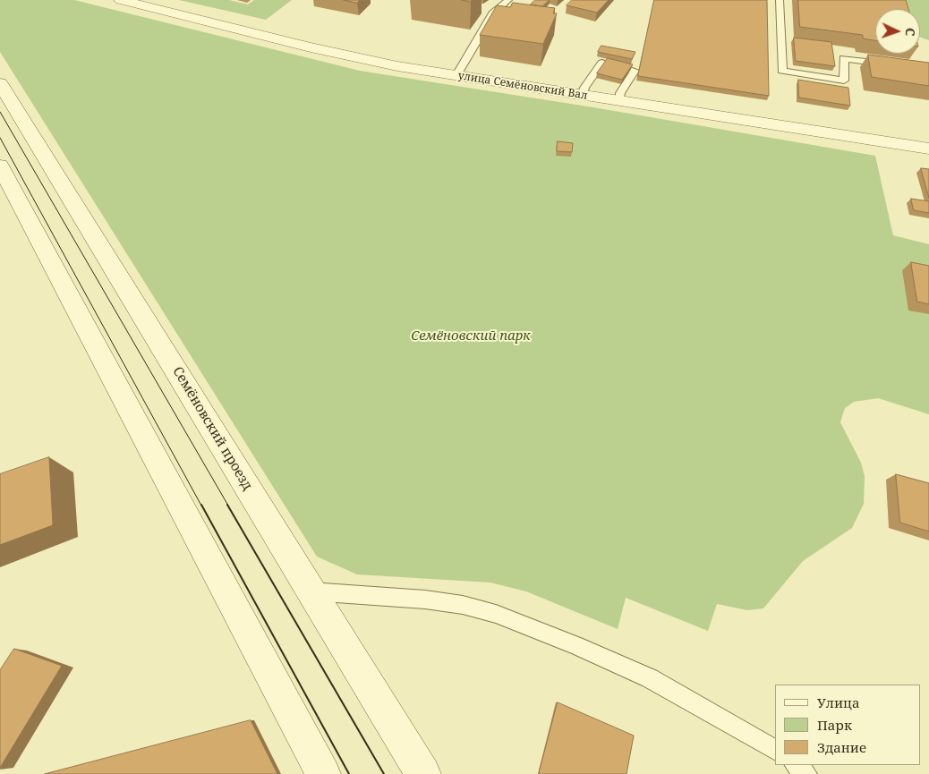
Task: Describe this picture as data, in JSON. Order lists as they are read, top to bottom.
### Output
{
  "streets": {
    "main road": ["улица Семёновский Вал", "Семёновский проезд"]
  },
  "parks": ["Семёновский парк"],
  "legend": ["Улица", "Парк", "Здание"],
  "north": "right"
}
